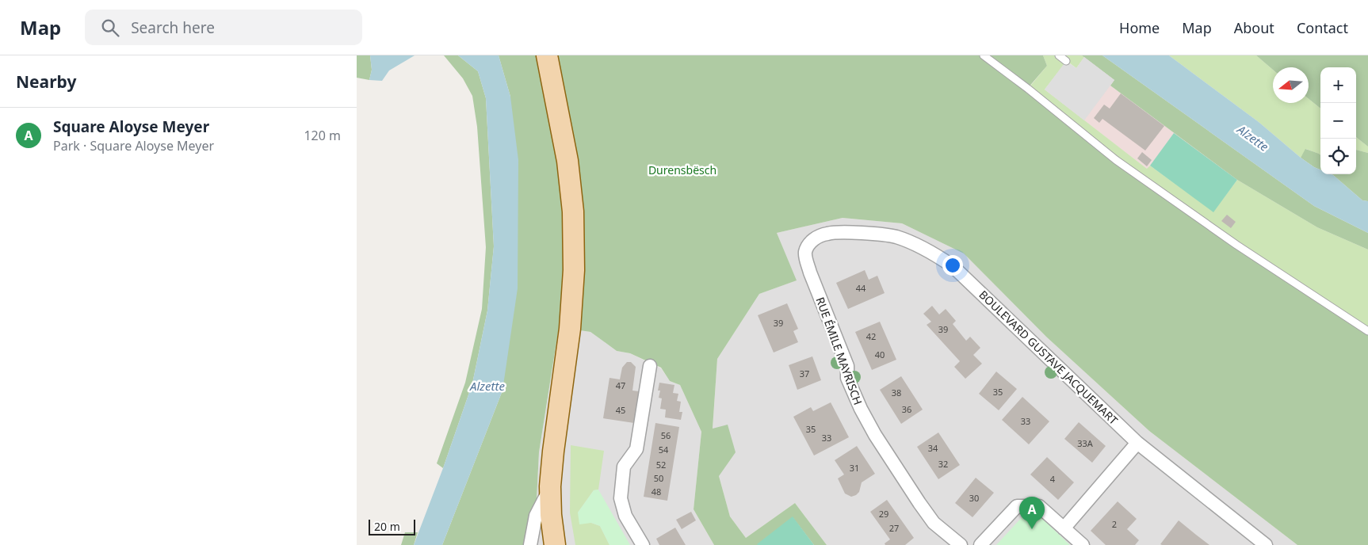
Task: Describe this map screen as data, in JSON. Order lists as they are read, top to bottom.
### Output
{
  "streets": {
    "street": ["RUE ÉMILE MAYRISCH", "BOULEVARD GUSTAVE JACQUEMART"]
  },
  "crossings": [
    ["RUE ÉMILE MAYRISCH", "BOULEVARD GUSTAVE JACQUEMART"]
  ],
  "water": ["Alzette"],
  "parks": ["Durensbësch"],
  "house_numbers": [
    "44",
    "39",
    "39",
    "42",
    "40",
    "37",
    "47",
    "35",
    "38",
    "36",
    "45",
    "33",
    "35",
    "56",
    "33",
    "33A",
    "34",
    "54",
    "32",
    "52",
    "31",
    "50",
    "4",
    "48",
    "30",
    "29",
    "2",
    "27"
  ],
  "scale_bar": "20 m",
  "north": "left",
  "page": {
    "header": "Map",
    "search": "Search here",
    "nav": [
      "Home",
      "Map",
      "About",
      "Contact"
    ],
    "heading": "Nearby",
    "map_buttons": ["+", "−"],
    "list": [
      {
        "mark": "A",
        "name": "Square Aloyse Meyer",
        "note": "Park · Square Aloyse Meyer",
        "value": "120 m"
      }
    ],
    "pins": "A",
    "scale": "20 m"
  }
}
